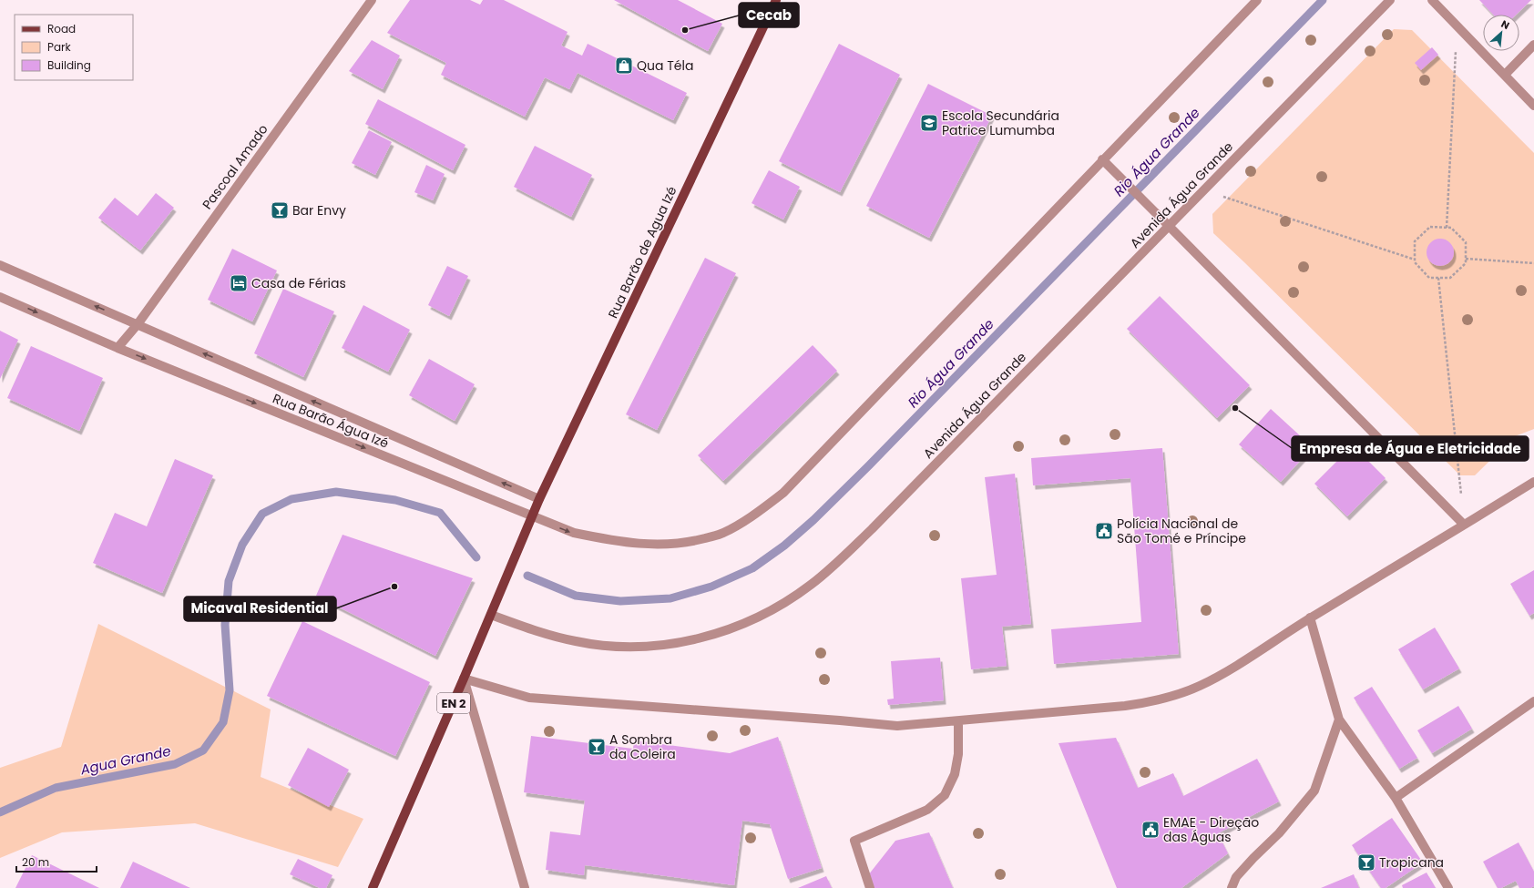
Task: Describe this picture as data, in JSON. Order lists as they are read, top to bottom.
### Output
{
  "streets": {
    "main road": ["Rua Barão de Agua Izé", "EN 2"],
    "street": ["Pascoal Amado", "Avenida Água Grande", "Rua Barão Água Izé"]
  },
  "crossings": [
    ["Pascoal Amado", "Rua Barão Água Izé"],
    ["Avenida Água Grande", "EN 2"],
    ["Rua Barão de Agua Izé", "Rua Barão Água Izé"],
    ["Rua Barão de Agua Izé", "EN 2"],
    ["Rua Barão Água Izé", "EN 2"]
  ],
  "water": ["Rio Água Grande", "Agua Grande"],
  "places": {
    "other": ["Cecab", "Empresa de Água e Eletricidade", "Micaval Residential"],
    "shop": ["Qua Téla"],
    "school or university": ["Escola Secundária Patrice Lumumba"],
    "bar": ["Bar Envy", "A Sombra da Coleira", "Tropicana"],
    "hotel": ["Casa de Férias"],
    "public building": ["Polícia Nacional de São Tomé e Príncipe", "EMAE - Direção das Águas"]
  },
  "legend": ["Road", "Park", "Building"],
  "scale_bar": "20 m",
  "north": "top right"
}
